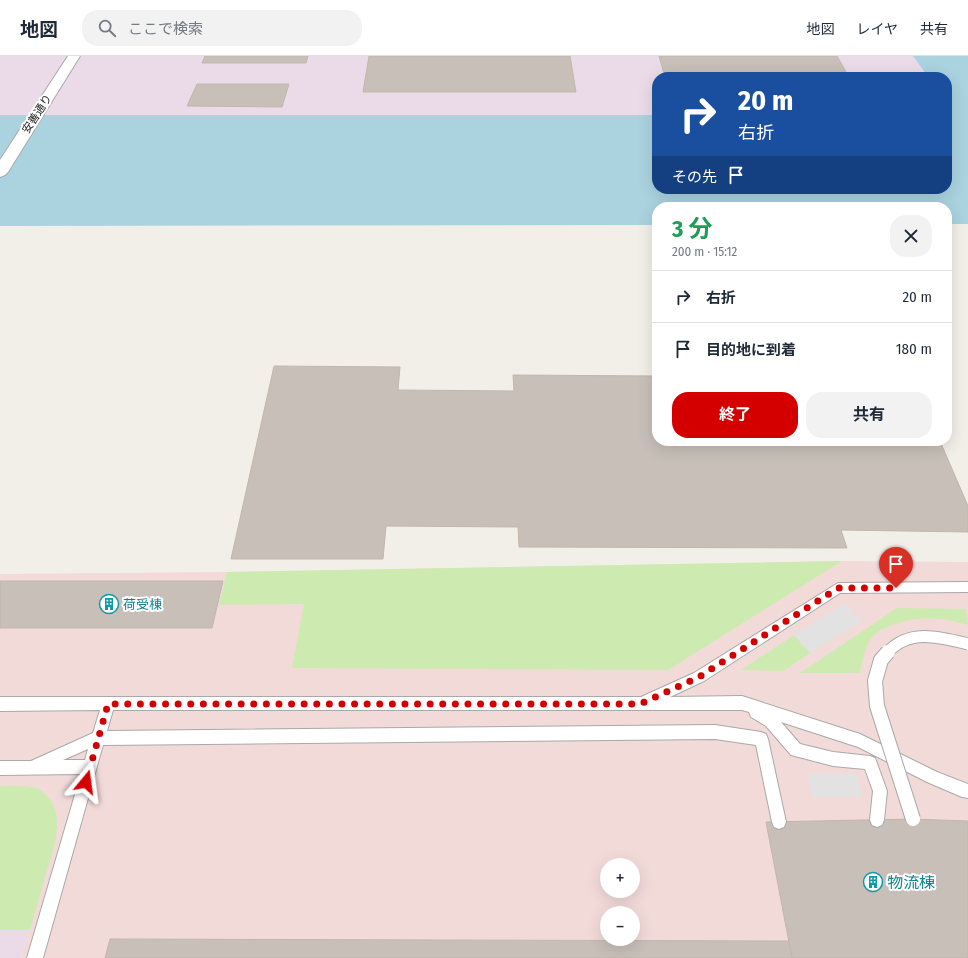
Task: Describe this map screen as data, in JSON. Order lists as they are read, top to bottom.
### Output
{
  "streets": {
    "street": ["安善通り"]
  },
  "places": {
    "building": ["荷受棟", "物流棟"]
  },
  "page": {
    "header": "地図",
    "search": "ここで検索",
    "nav": ["地図", "レイヤ", "共有"],
    "turn": ["20 m", "右折"],
    "then": "その先",
    "heading": ["3 分", "200 m · 15:12"],
    "list": [
      {
        "name": "右折",
        "value": "20 m"
      },
      {
        "name": "目的地に到着",
        "value": "180 m"
      }
    ],
    "buttons": ["終了", "共有"],
    "map_buttons": ["+", "−"]
  }
}
